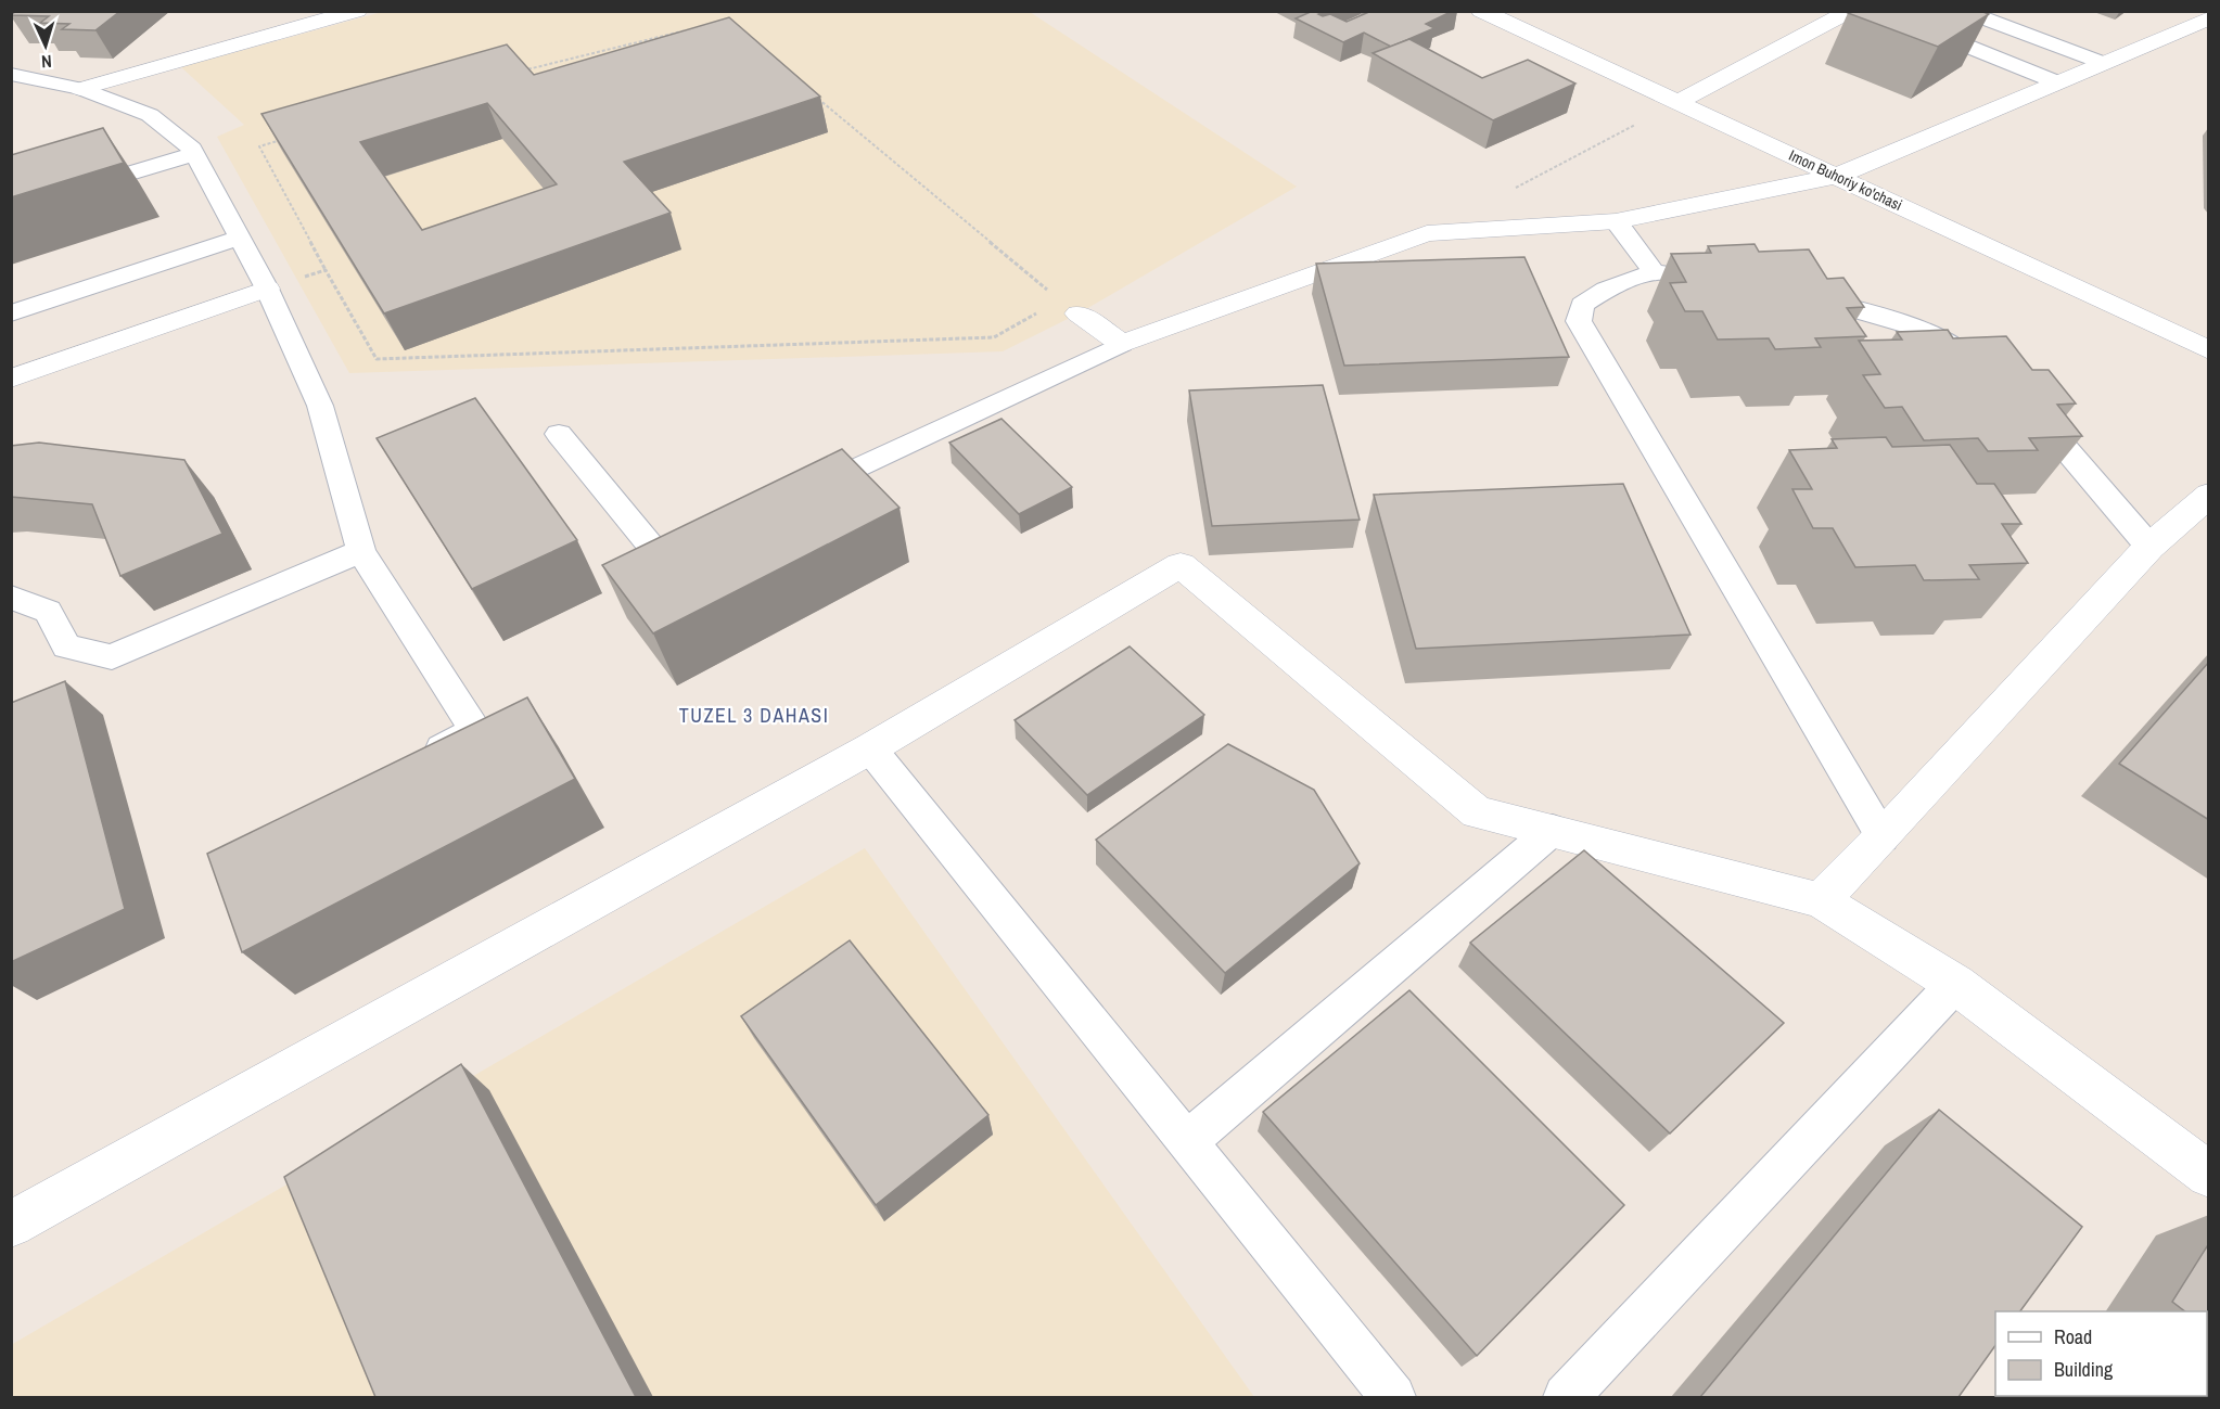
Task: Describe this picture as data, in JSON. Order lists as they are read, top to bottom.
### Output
{
  "streets": {
    "street": ["Imon Buhoriy ko'chasi"]
  },
  "districts": ["TUZEL 3 DAHASI"],
  "legend": ["Road", "Building"],
  "north": "bottom"
}
